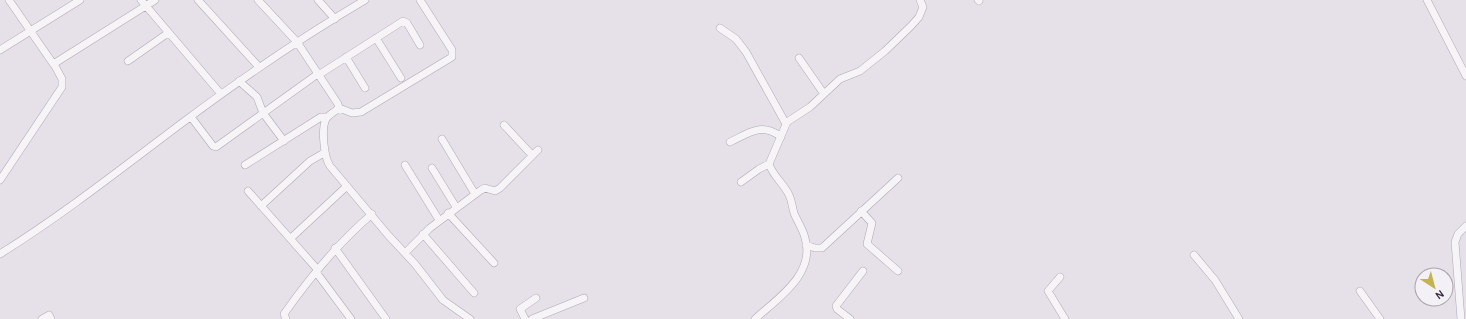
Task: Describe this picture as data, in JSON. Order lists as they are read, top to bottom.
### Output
{
  "north": "bottom right"
}
